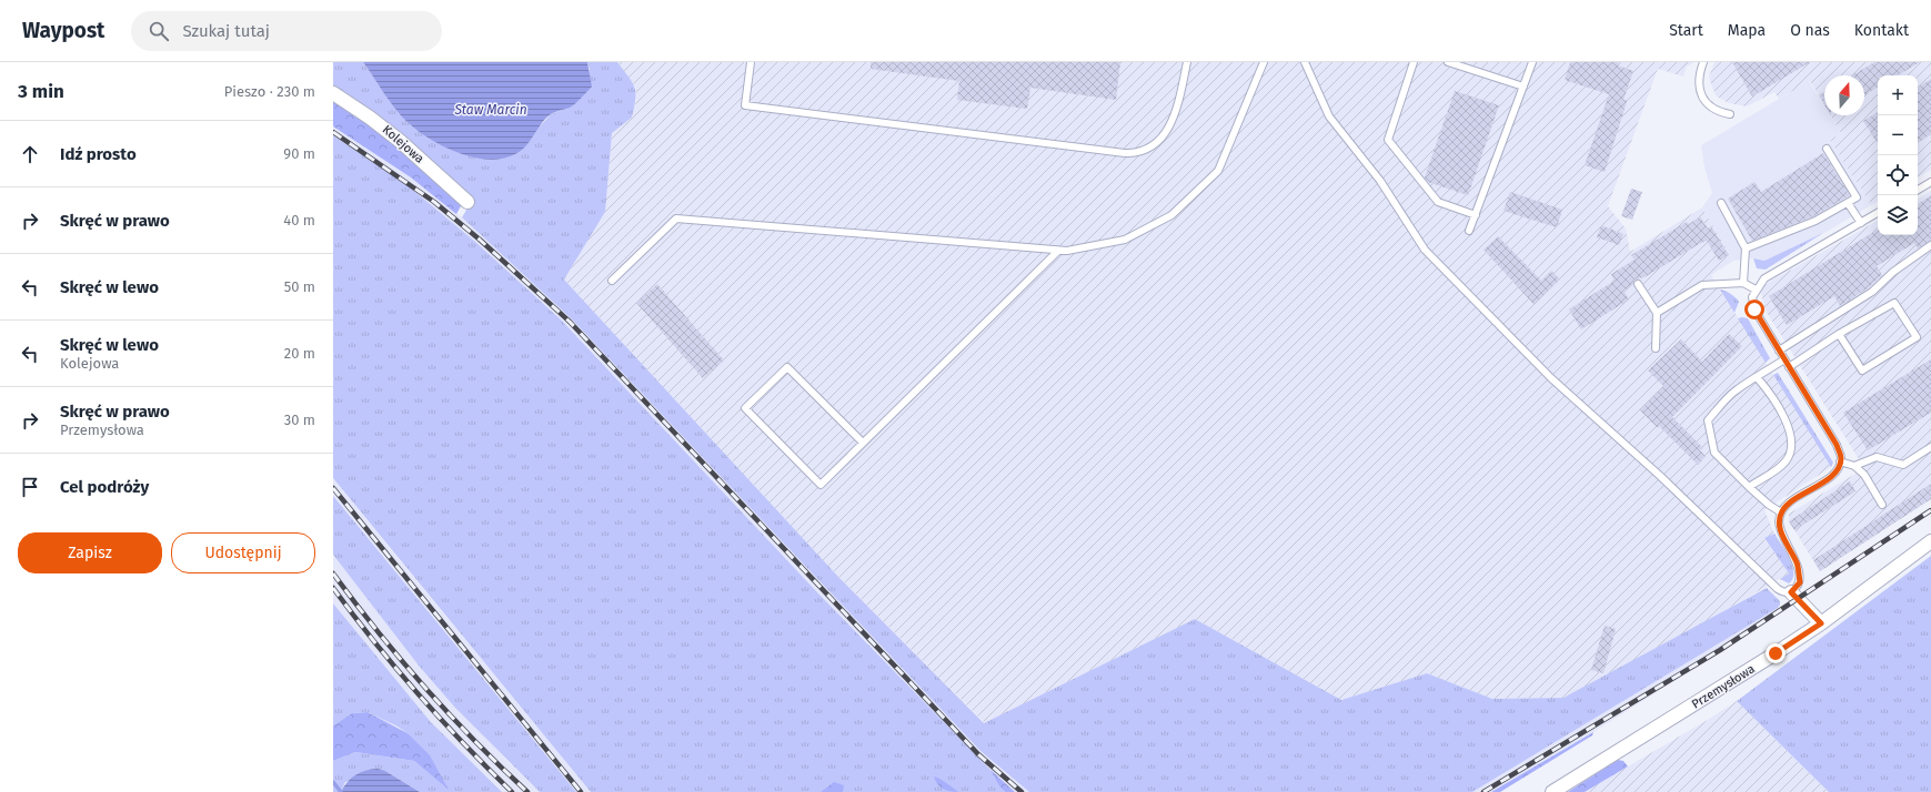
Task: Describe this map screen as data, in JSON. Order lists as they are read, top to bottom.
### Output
{
  "streets": {
    "street": ["Kolejowa", "Przemysłowa"]
  },
  "water": ["Staw Marcin"],
  "north": "top",
  "page": {
    "header": "Waypost",
    "search": "Szukaj tutaj",
    "nav": [
      "Start",
      "Mapa",
      "O nas",
      "Kontakt"
    ],
    "heading": ["3 min", "Pieszo · 230 m"],
    "map_buttons": ["+", "−"],
    "list": [
      ["Idź prosto", "90 m"],
      ["Skręć w prawo", "40 m"],
      ["Skręć w lewo", "50 m"],
      ["Skręć w lewo", "Kolejowa", "20 m"],
      ["Skręć w prawo", "Przemysłowa", "30 m"],
      "Cel podróży"
    ],
    "buttons": ["Zapisz", "Udostępnij"]
  }
}
